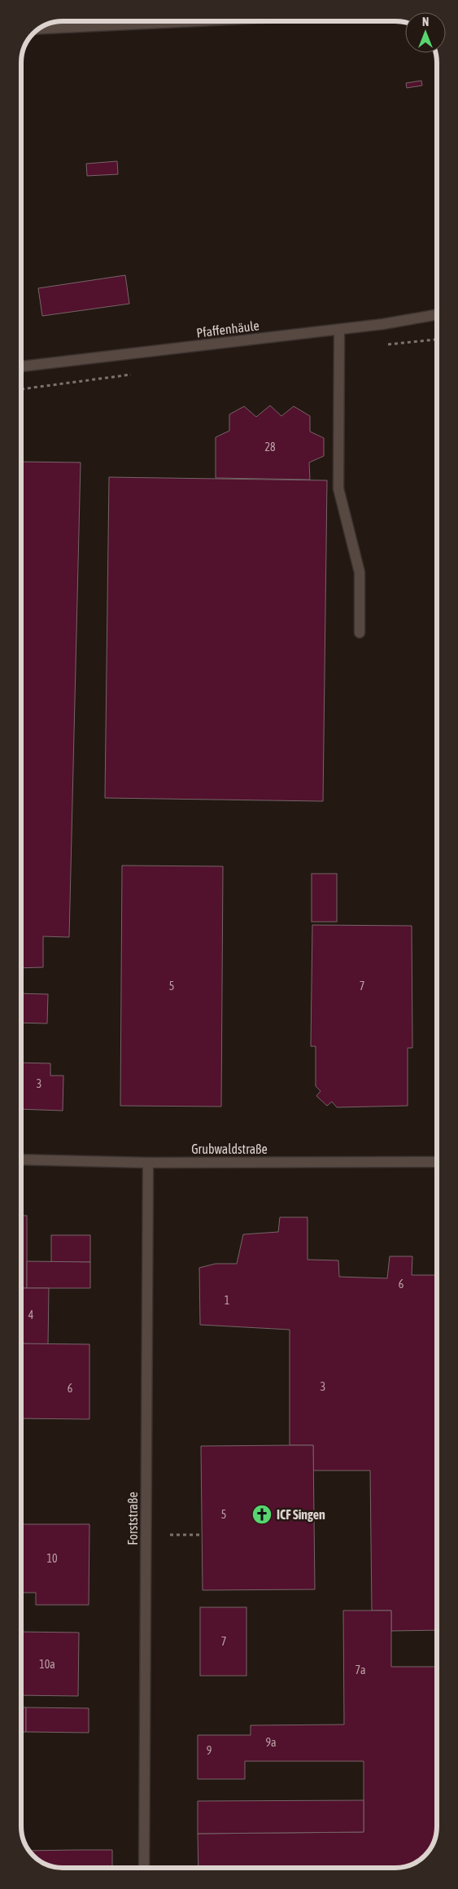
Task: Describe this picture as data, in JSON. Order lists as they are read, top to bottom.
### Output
{
  "streets": {
    "street": ["Pfaffenhäule", "Grubwaldstraße", "Forststraße"]
  },
  "crossings": [
    ["Grubwaldstraße", "Forststraße"]
  ],
  "places": {
    "church": ["ICF Singen"]
  },
  "house_numbers": [
    "28",
    "5",
    "7",
    "3",
    "6",
    "1",
    "4",
    "3",
    "6",
    "5",
    "10",
    "7",
    "10a",
    "7a",
    "9a",
    "9"
  ],
  "north": "top"
}
